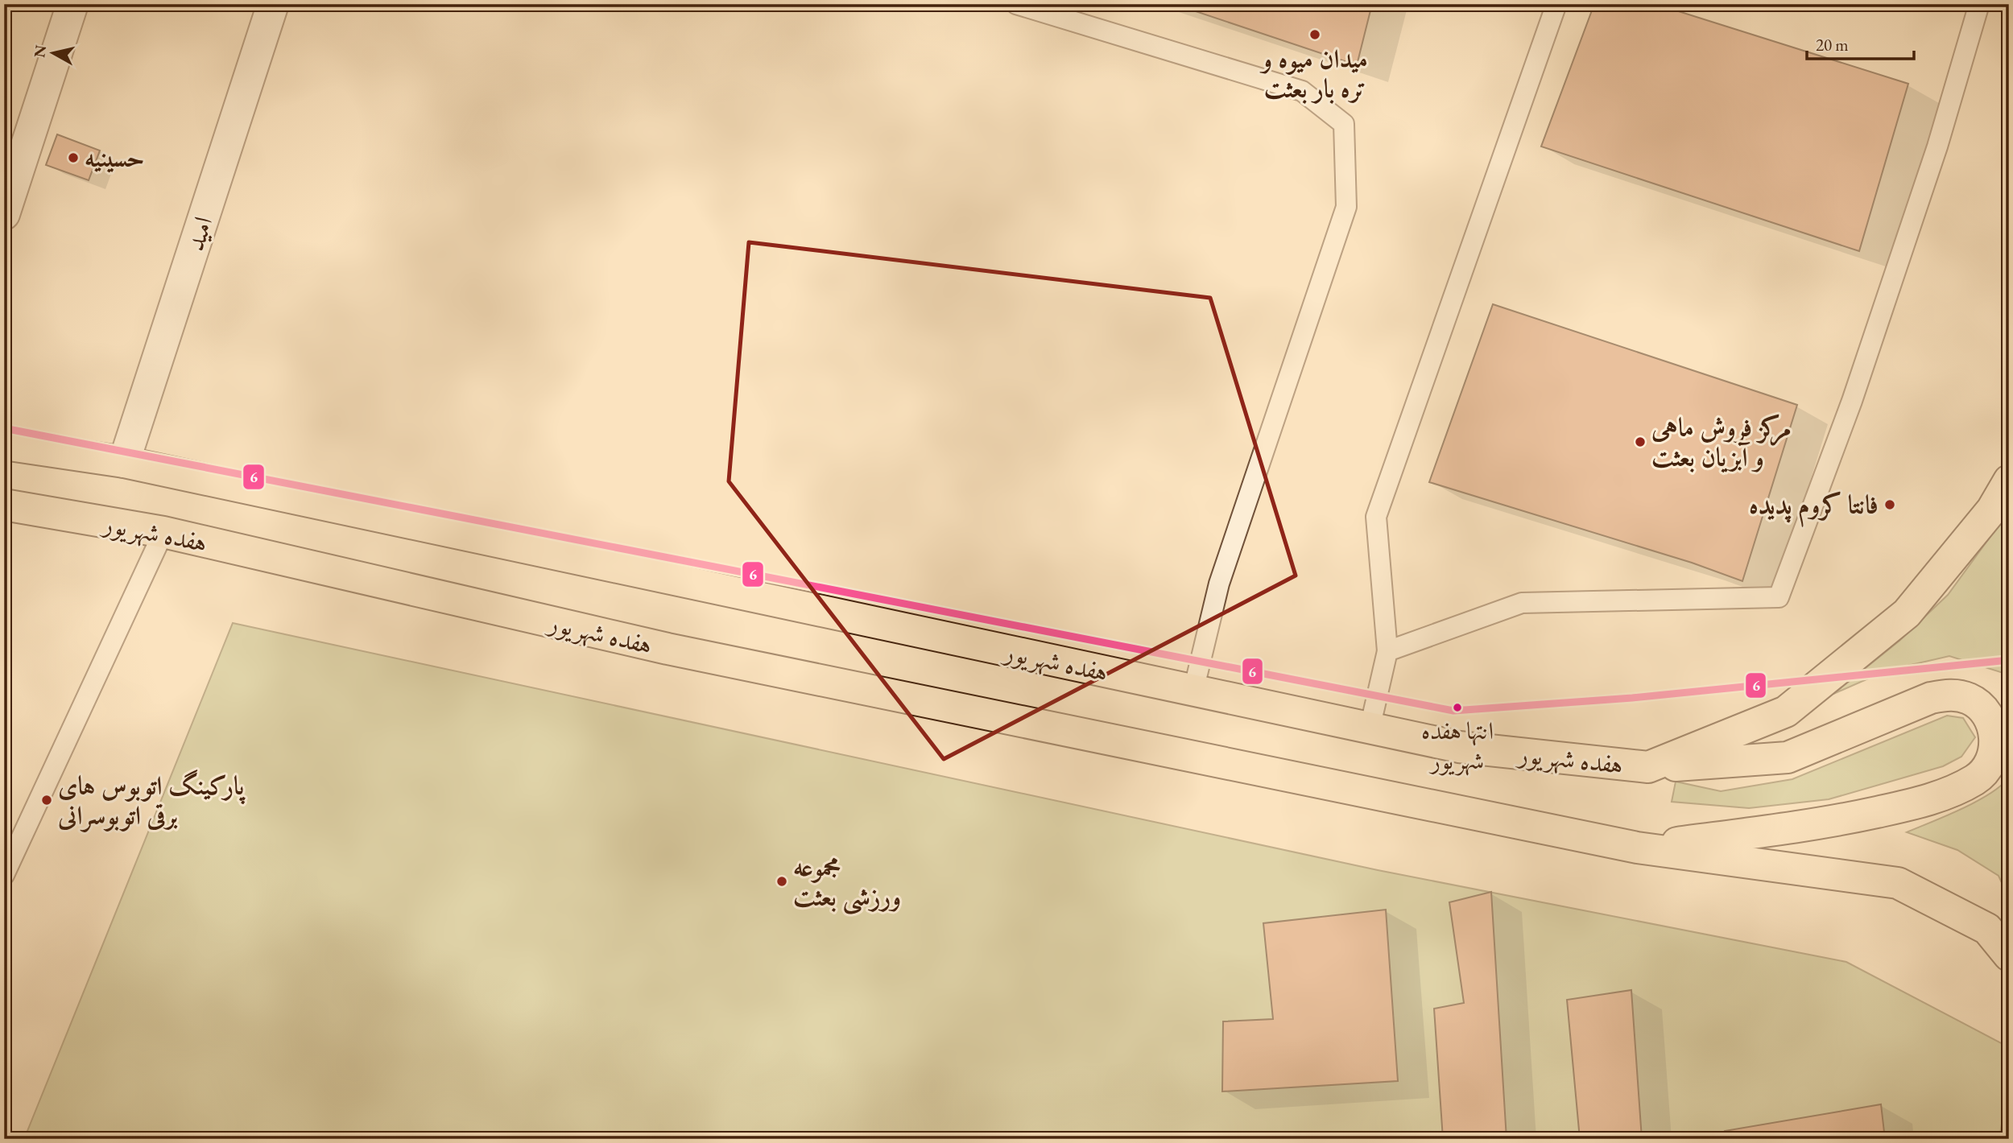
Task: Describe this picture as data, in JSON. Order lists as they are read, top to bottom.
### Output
{
  "streets": {
    "main road": ["هفده شهریور"],
    "street": ["امید"]
  },
  "crossings": [
    ["امید", "هفده شهریور"]
  ],
  "places": [
    "میدان میوه و تره بار بعثت",
    "حسینیه",
    "مرکز فروش ماهی و آبزیان بعثت",
    "فانتا کروم پدیده",
    "انتها هفده شهریور",
    "پارکینگ اتوبوس های برقی اتوبوسرانی",
    "مجموعه ورزشی بعثت"
  ],
  "lines": ["transit line 6"],
  "scale_bar": "20 m",
  "north": "left"
}
